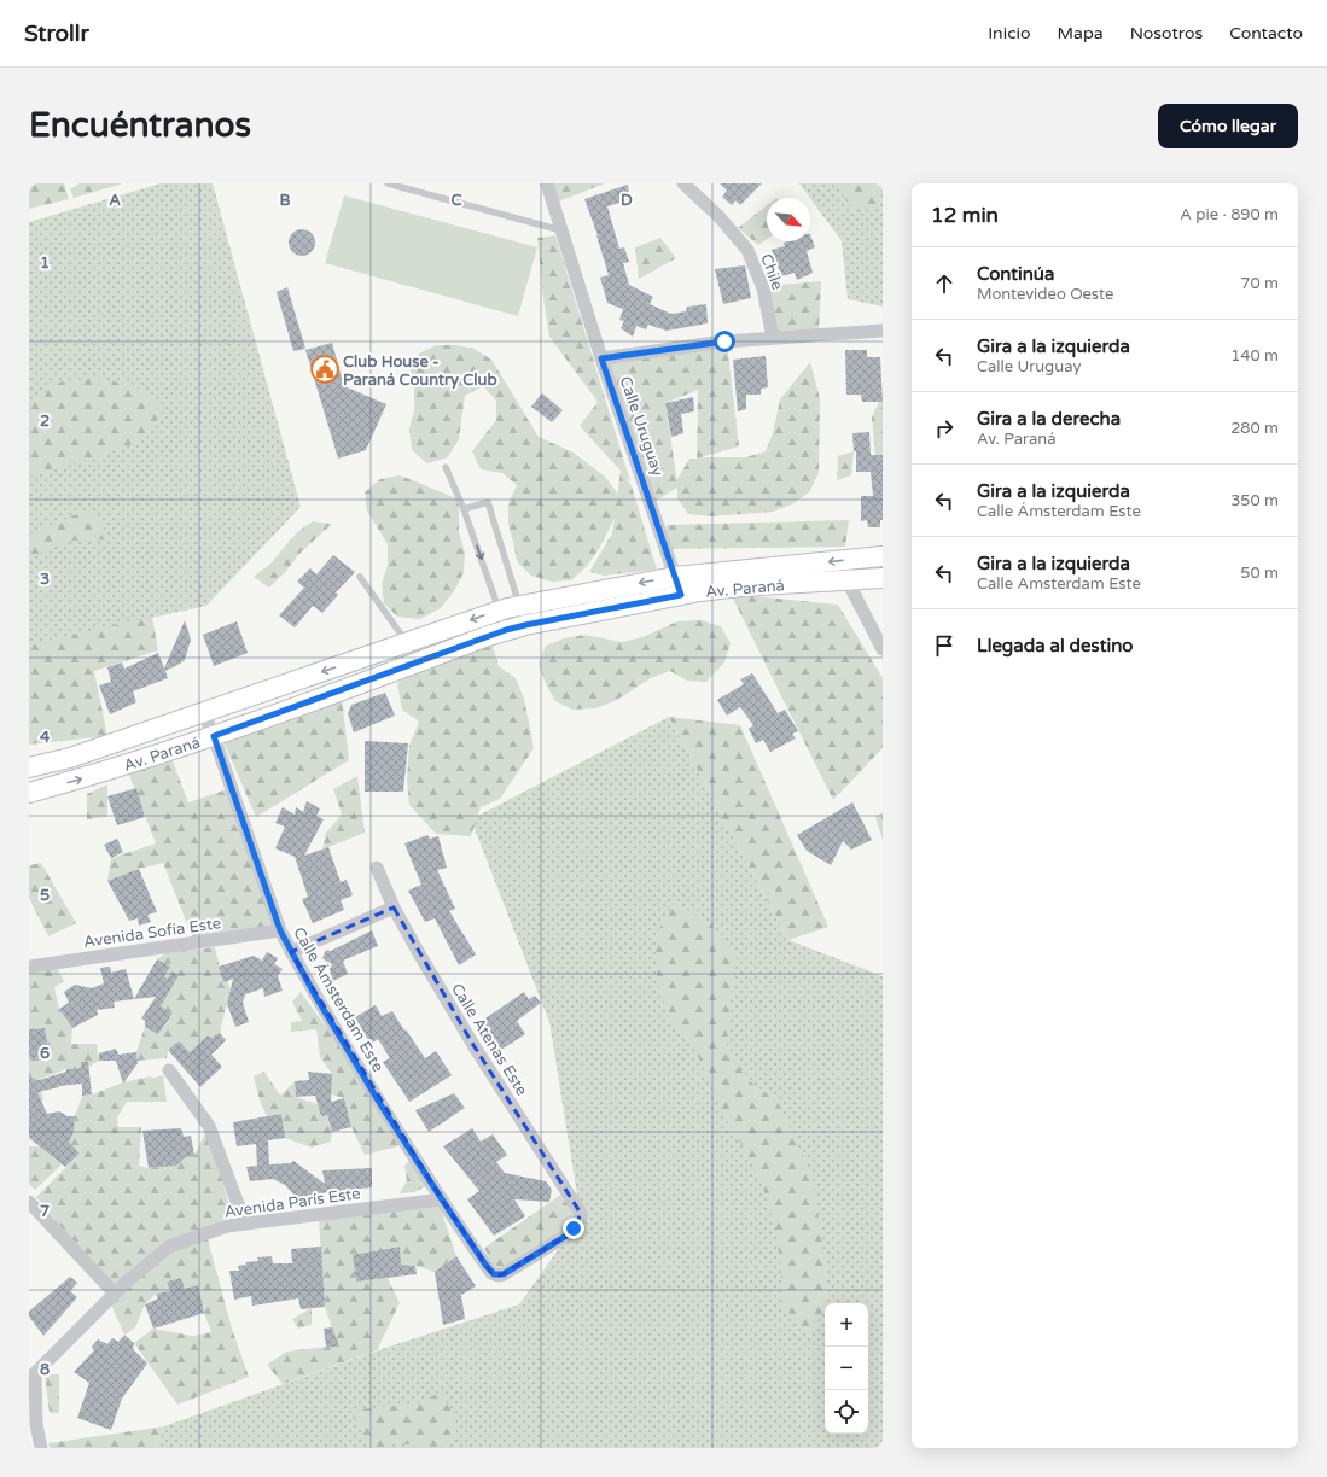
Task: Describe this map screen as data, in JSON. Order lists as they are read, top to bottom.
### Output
{
  "streets": {
    "street": [
      "Chile",
      "Calle Uruguay",
      "Av. Paraná",
      "Avenida Sofía Este",
      "Calle Ámsterdam Este",
      "Calle Atenas Este",
      "Avenida París Este"
    ]
  },
  "crossings": [
    ["Calle Uruguay", "Av. Paraná"],
    ["Av. Paraná", "Calle Ámsterdam Este"],
    ["Avenida Sofía Este", "Calle Ámsterdam Este"],
    ["Calle Ámsterdam Este", "Calle Atenas Este"],
    ["Calle Ámsterdam Este", "Avenida París Este"]
  ],
  "places": {
    "public building": ["Club House - Paraná Country Club"]
  },
  "north": "bottom right",
  "page": {
    "header": "Strollr",
    "nav": [
      "Inicio",
      "Mapa",
      "Nosotros",
      "Contacto"
    ],
    "buttons": "Cómo llegar",
    "title": "Encuéntranos",
    "heading": ["12 min", "A pie · 890 m"],
    "list": [
      ["Continúa", "Montevideo Oeste", "70 m"],
      ["Gira a la izquierda", "Calle Uruguay", "140 m"],
      ["Gira a la derecha", "Av. Paraná", "280 m"],
      ["Gira a la izquierda", "Calle Ámsterdam Este", "350 m"],
      ["Gira a la izquierda", "Calle Amsterdam Este", "50 m"],
      "Llegada al destino"
    ],
    "map_buttons": ["+", "−"]
  },
  "grid": {
    "columns": [
      "A",
      "B",
      "C",
      "D"
    ],
    "rows": [
      "1",
      "2",
      "3",
      "4",
      "5",
      "6",
      "7",
      "8"
    ]
  }
}
